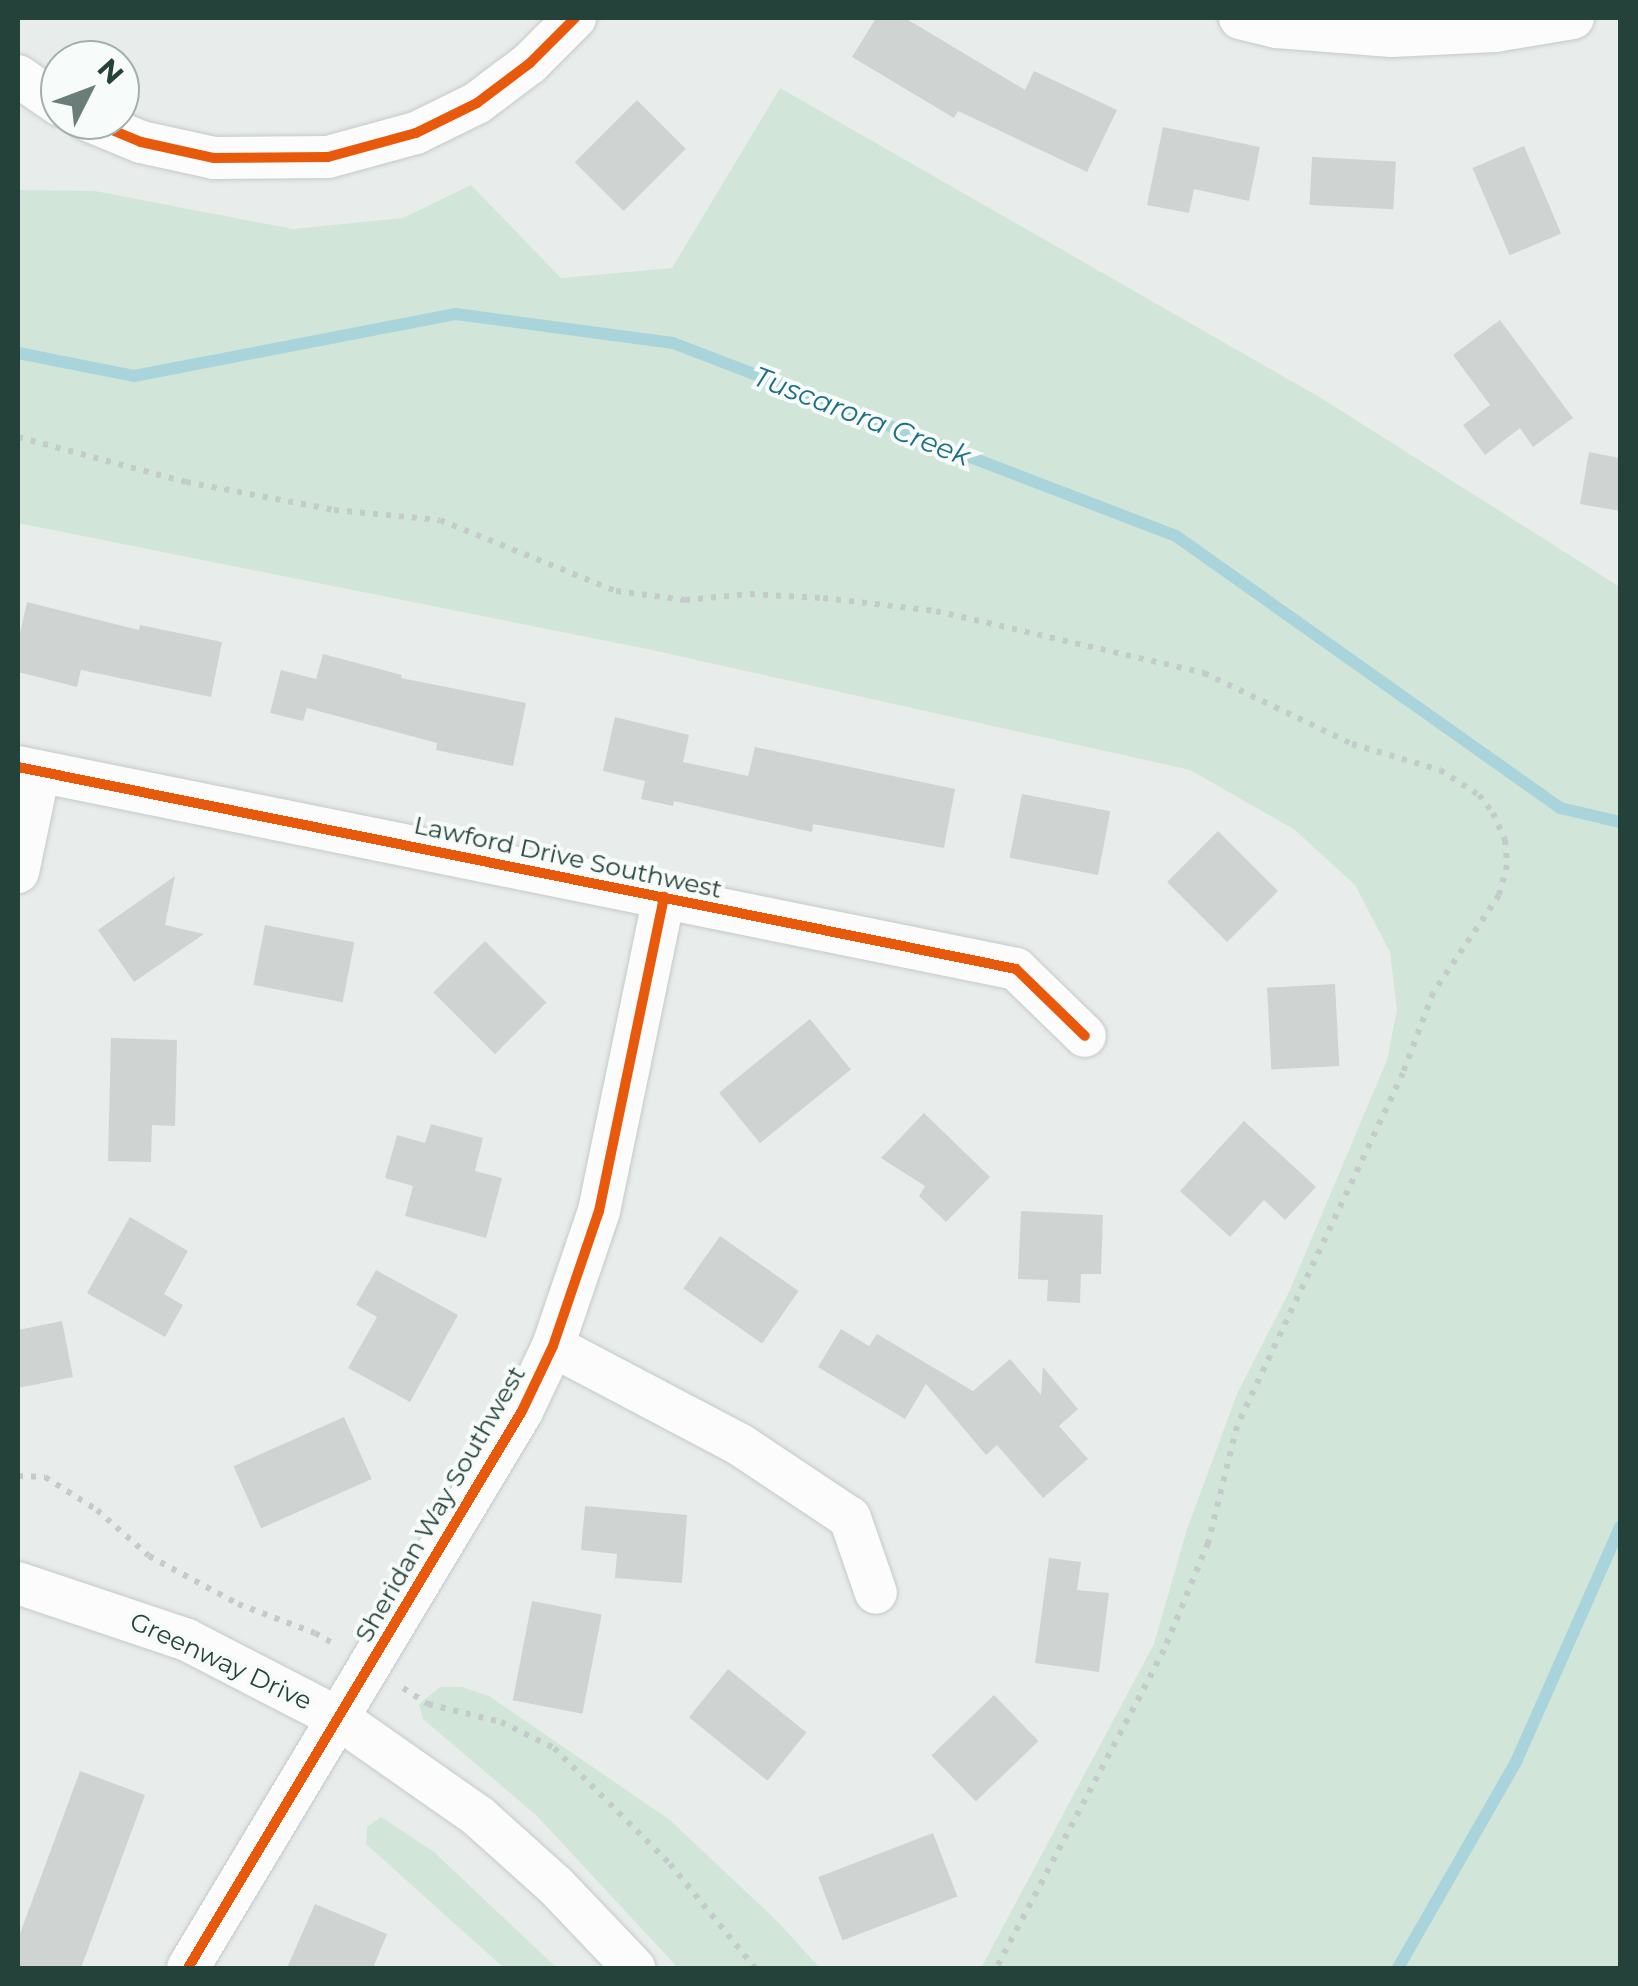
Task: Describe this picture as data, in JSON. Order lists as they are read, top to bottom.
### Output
{
  "streets": {
    "street": ["Lawford Drive Southwest", "Sheridan Way Southwest", "Greenway Drive"]
  },
  "crossings": [
    ["Lawford Drive Southwest", "Sheridan Way Southwest"],
    ["Sheridan Way Southwest", "Greenway Drive"]
  ],
  "water": ["Tuscarora Creek"],
  "north": "top right"
}
